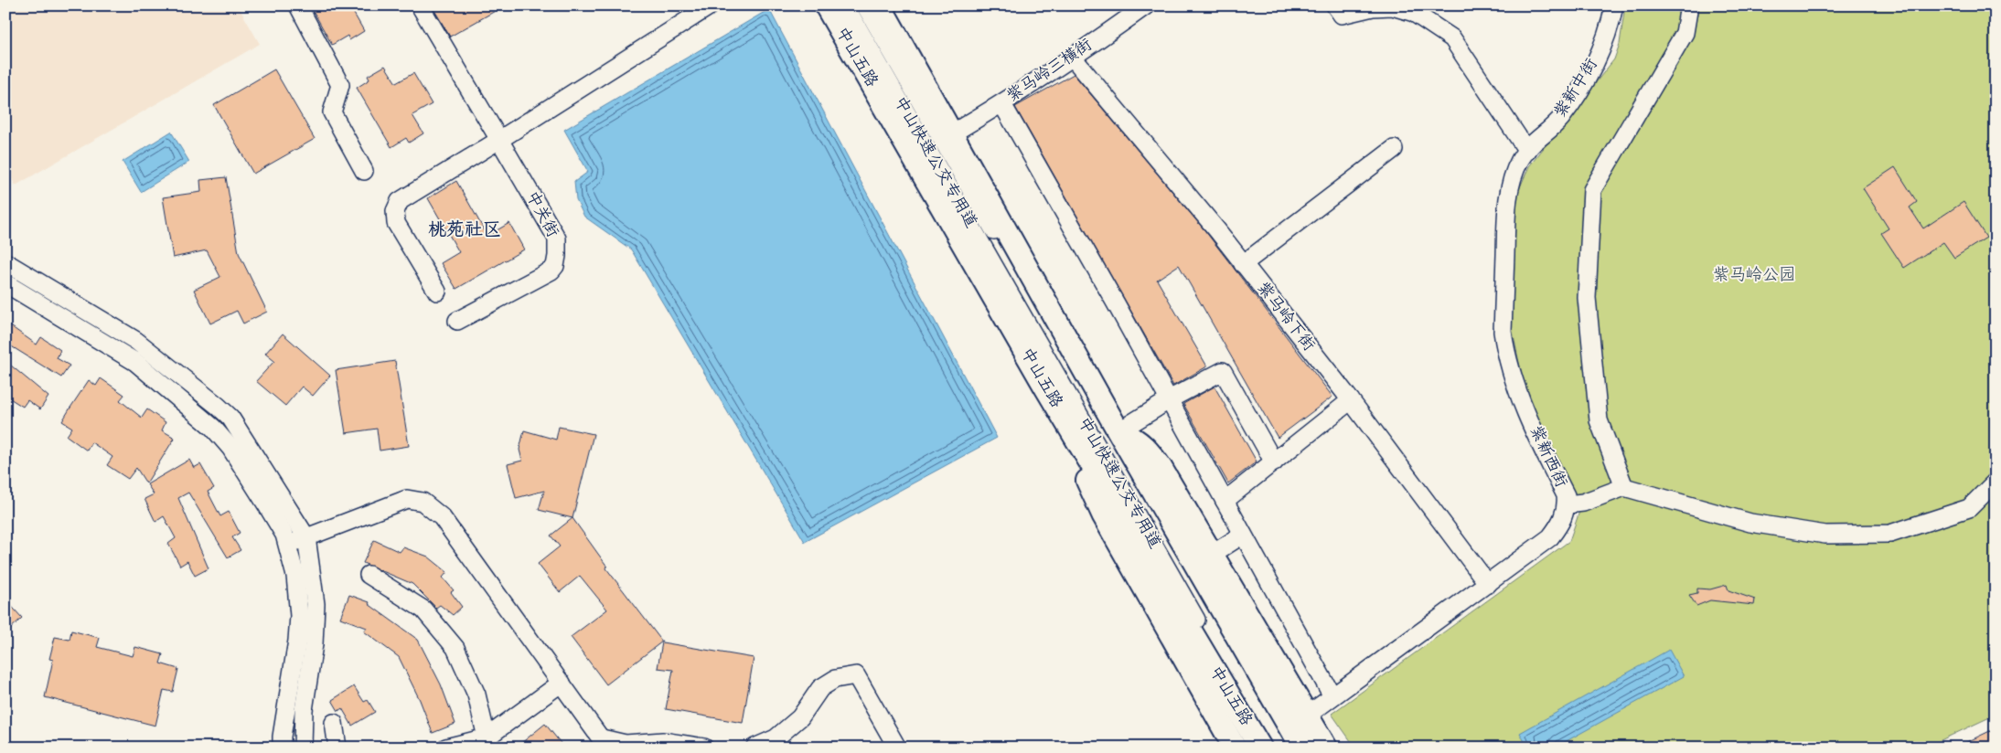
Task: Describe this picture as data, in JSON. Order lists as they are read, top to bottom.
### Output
{
  "streets": {
    "main road": ["中山五路"],
    "street": [
      "紫马岭三横街",
      "紫新中街",
      "中山快速公交专用道",
      "中关街",
      "紫马岭下街",
      "紫新西街"
    ]
  },
  "crossings": [
    ["紫马岭三横街", "紫马岭下街"],
    ["紫新中街", "紫新西街"],
    ["紫马岭下街", "紫新西街"]
  ],
  "districts": ["桃苑社区"],
  "parks": ["紫马岭公园"]
}
